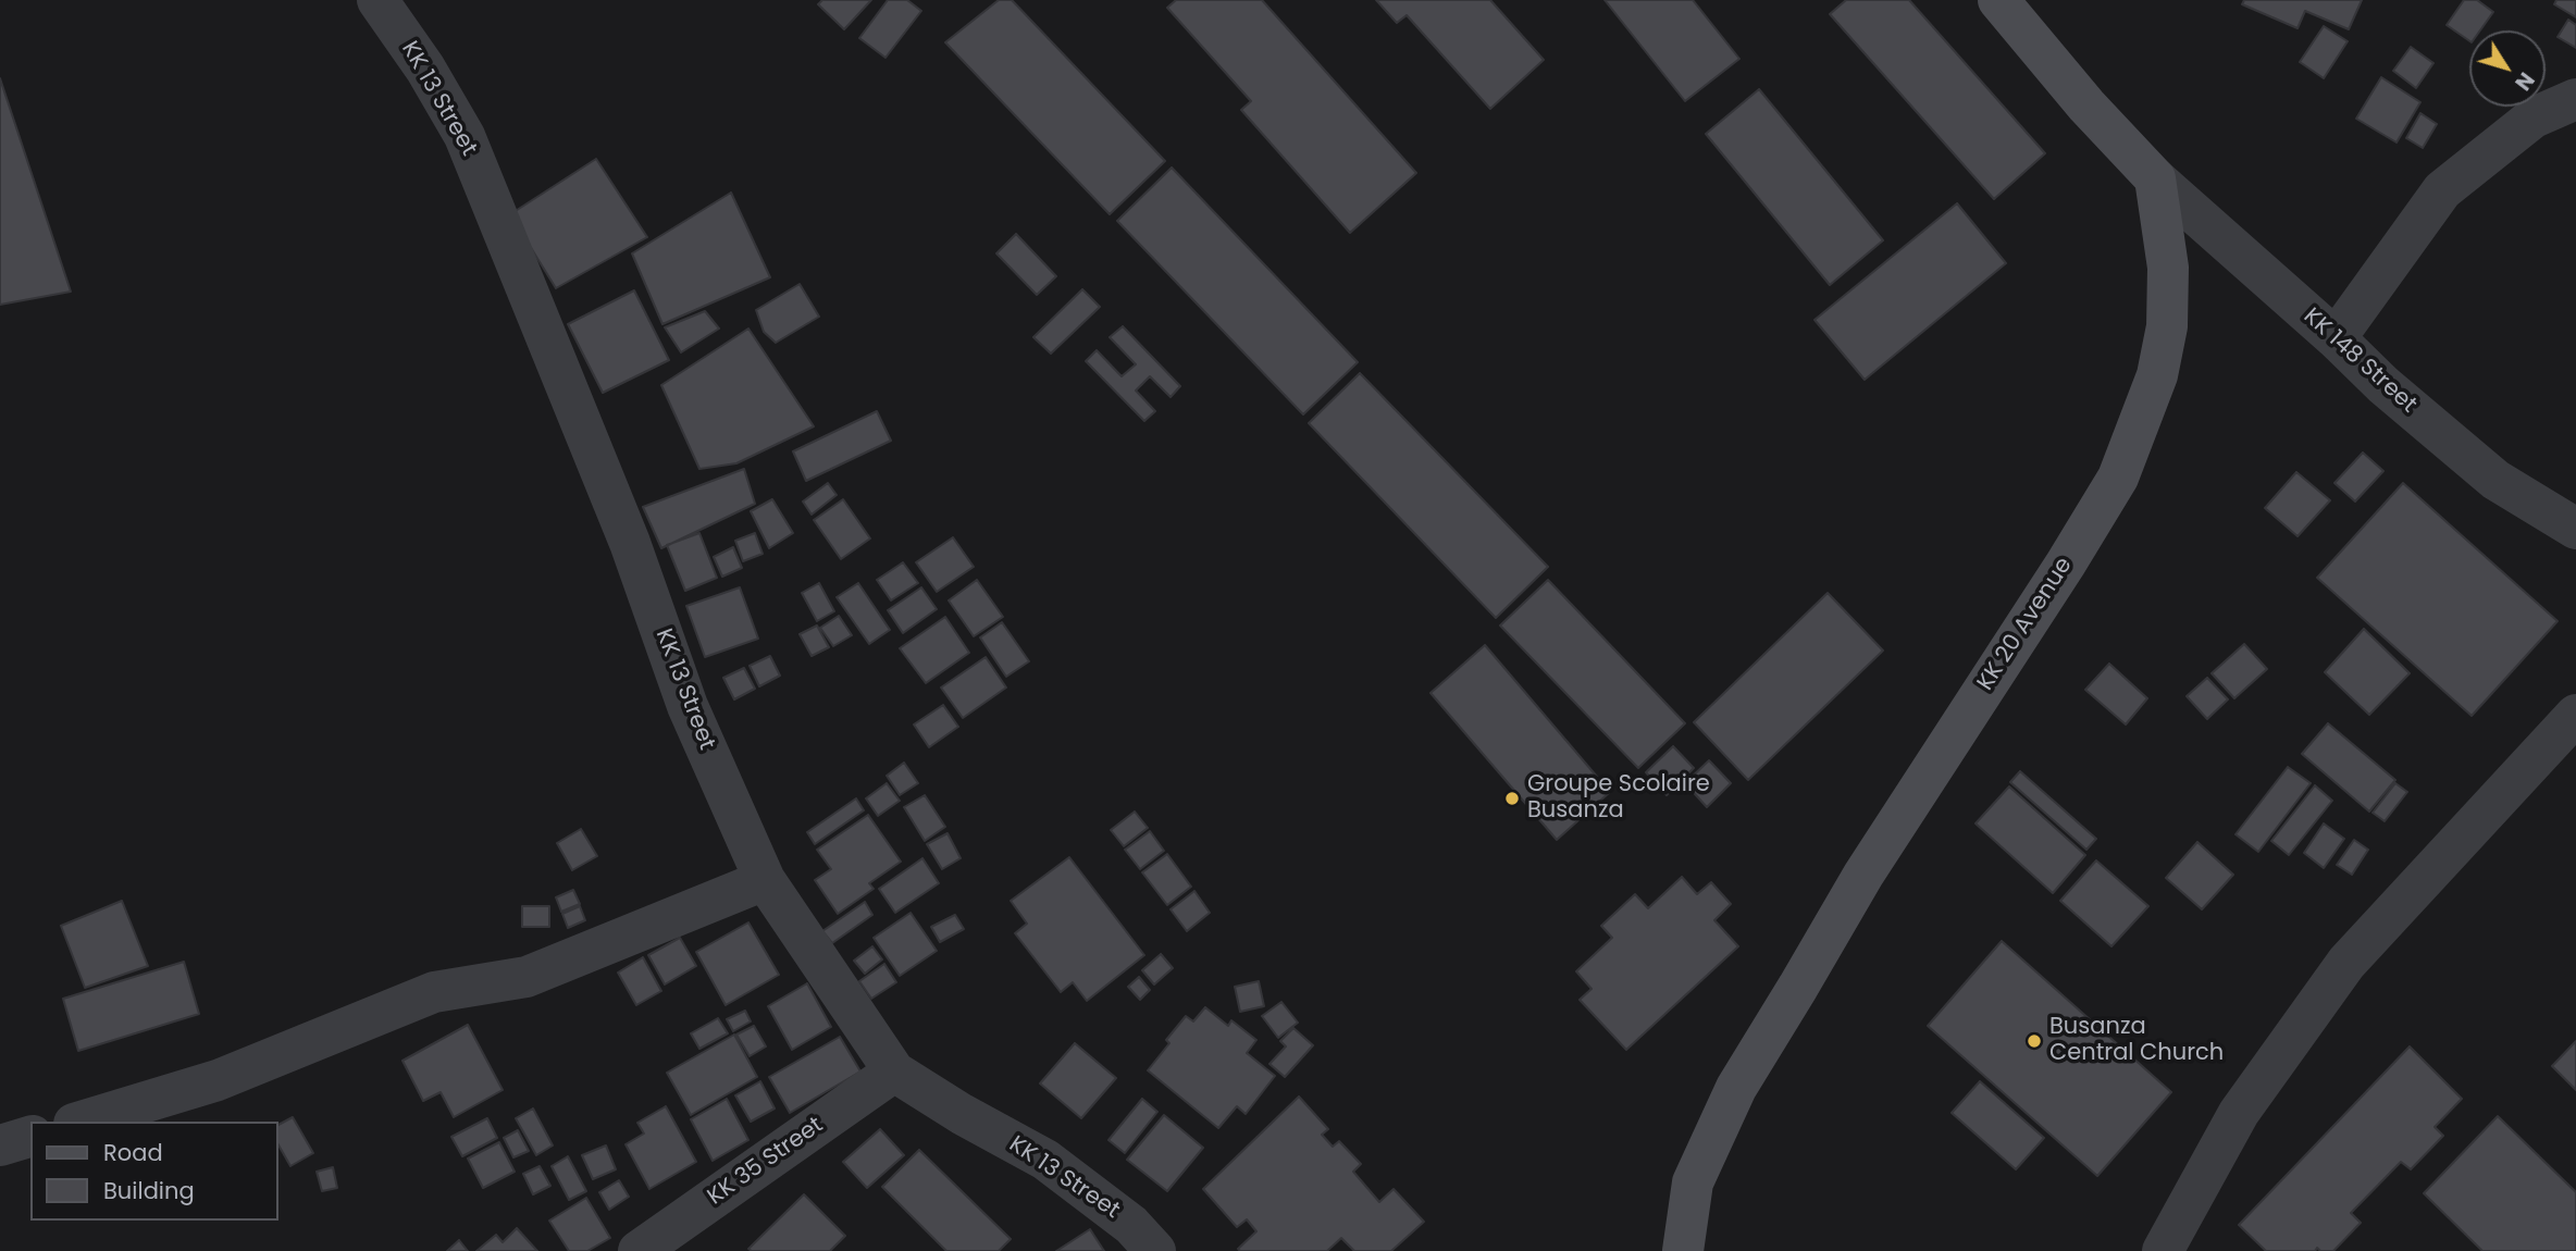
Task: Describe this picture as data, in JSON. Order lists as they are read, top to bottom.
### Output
{
  "streets": {
    "main road": ["KK 20 Avenue"],
    "street": ["KK 13 Street", "KK 148 Street", "KK 35 Street"]
  },
  "crossings": [
    ["KK 13 Street", "KK 35 Street"],
    ["KK 148 Street", "KK 20 Avenue"]
  ],
  "places": ["Groupe Scolaire Busanza", "Busanza Central Church"],
  "legend": ["Road", "Building"],
  "north": "bottom right"
}
